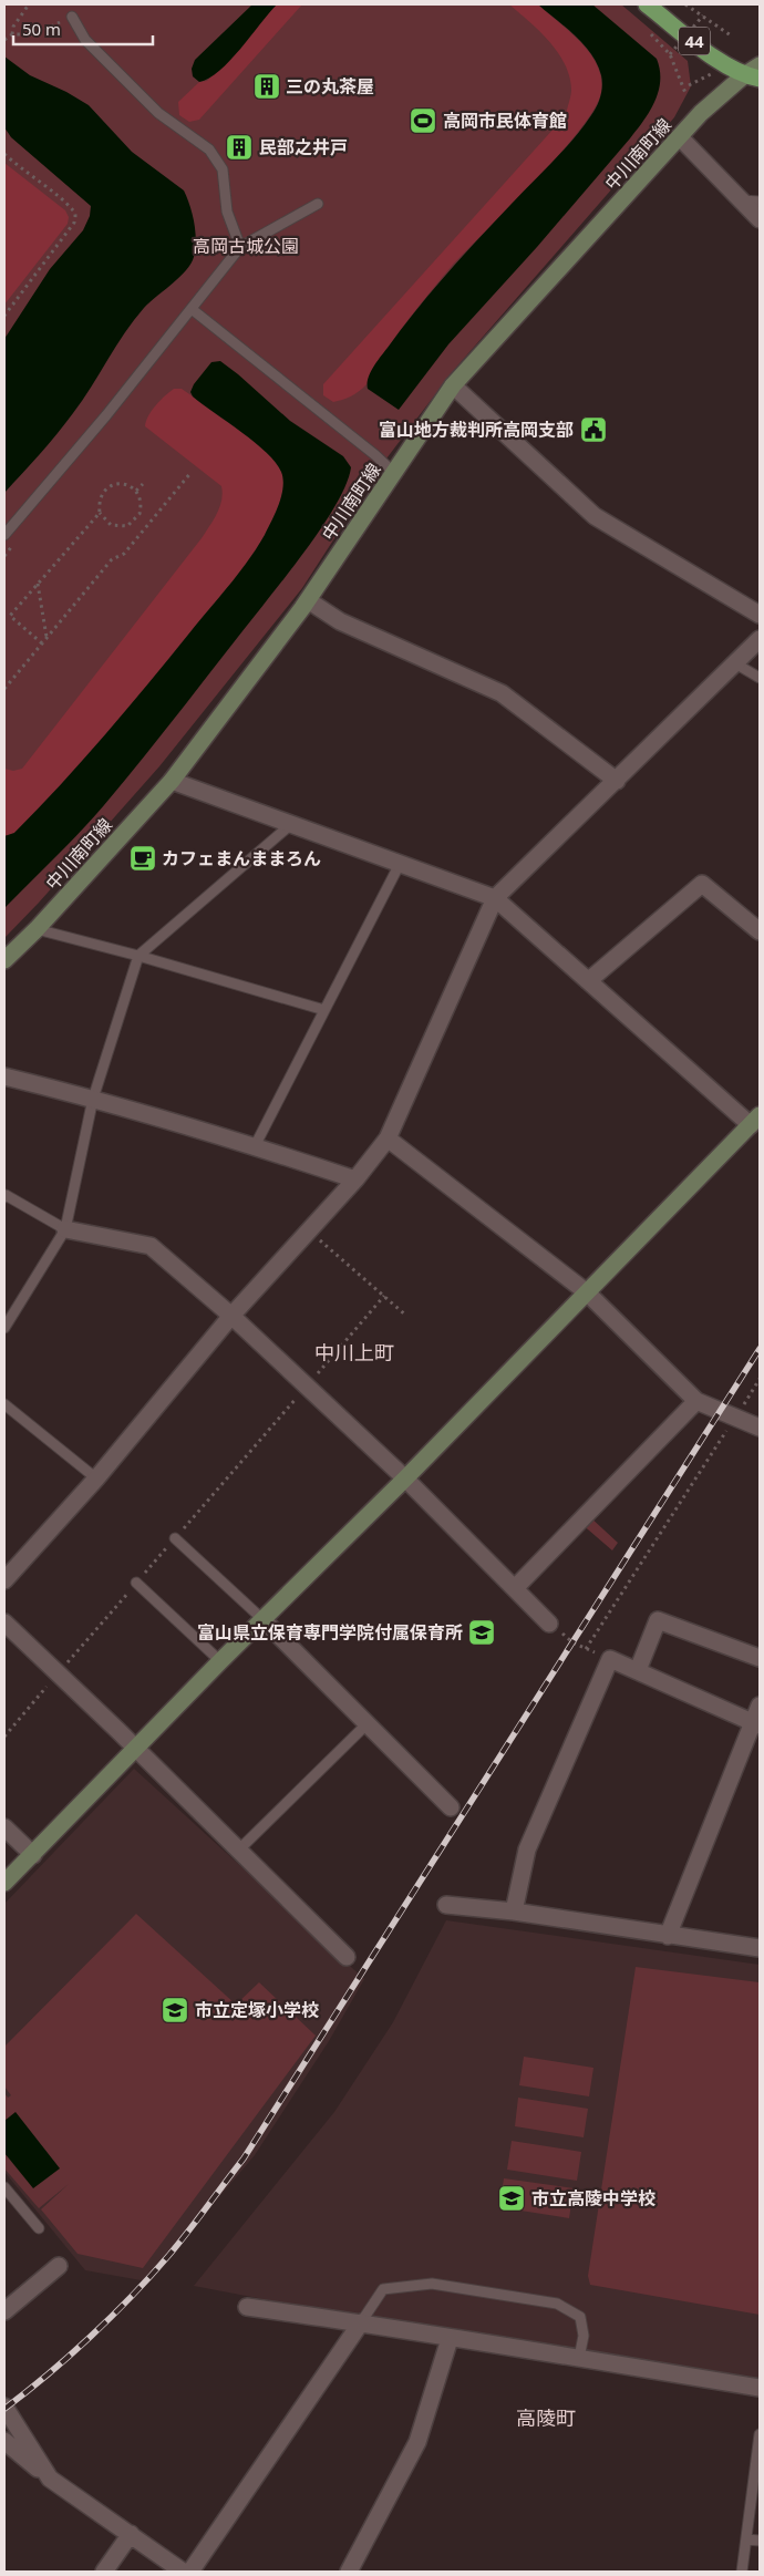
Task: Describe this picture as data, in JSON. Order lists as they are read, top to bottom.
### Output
{
  "streets": {
    "main road": ["44", "中川南町線"]
  },
  "crossings": [
    ["44", "中川南町線"]
  ],
  "districts": ["中川上町", "高陵町"],
  "parks": ["高岡古城公園"],
  "places": {
    "building": ["三の丸茶屋", "民部之井戸"],
    "sports": ["高岡市民体育館"],
    "public building": ["富山地方裁判所高岡支部"],
    "cafe": ["カフェまんままろん"],
    "school or university": ["富山県立保育専門学院付属保育所", "市立定塚小学校", "市立高陵中学校"]
  },
  "scale_bar": "50 m"
}
